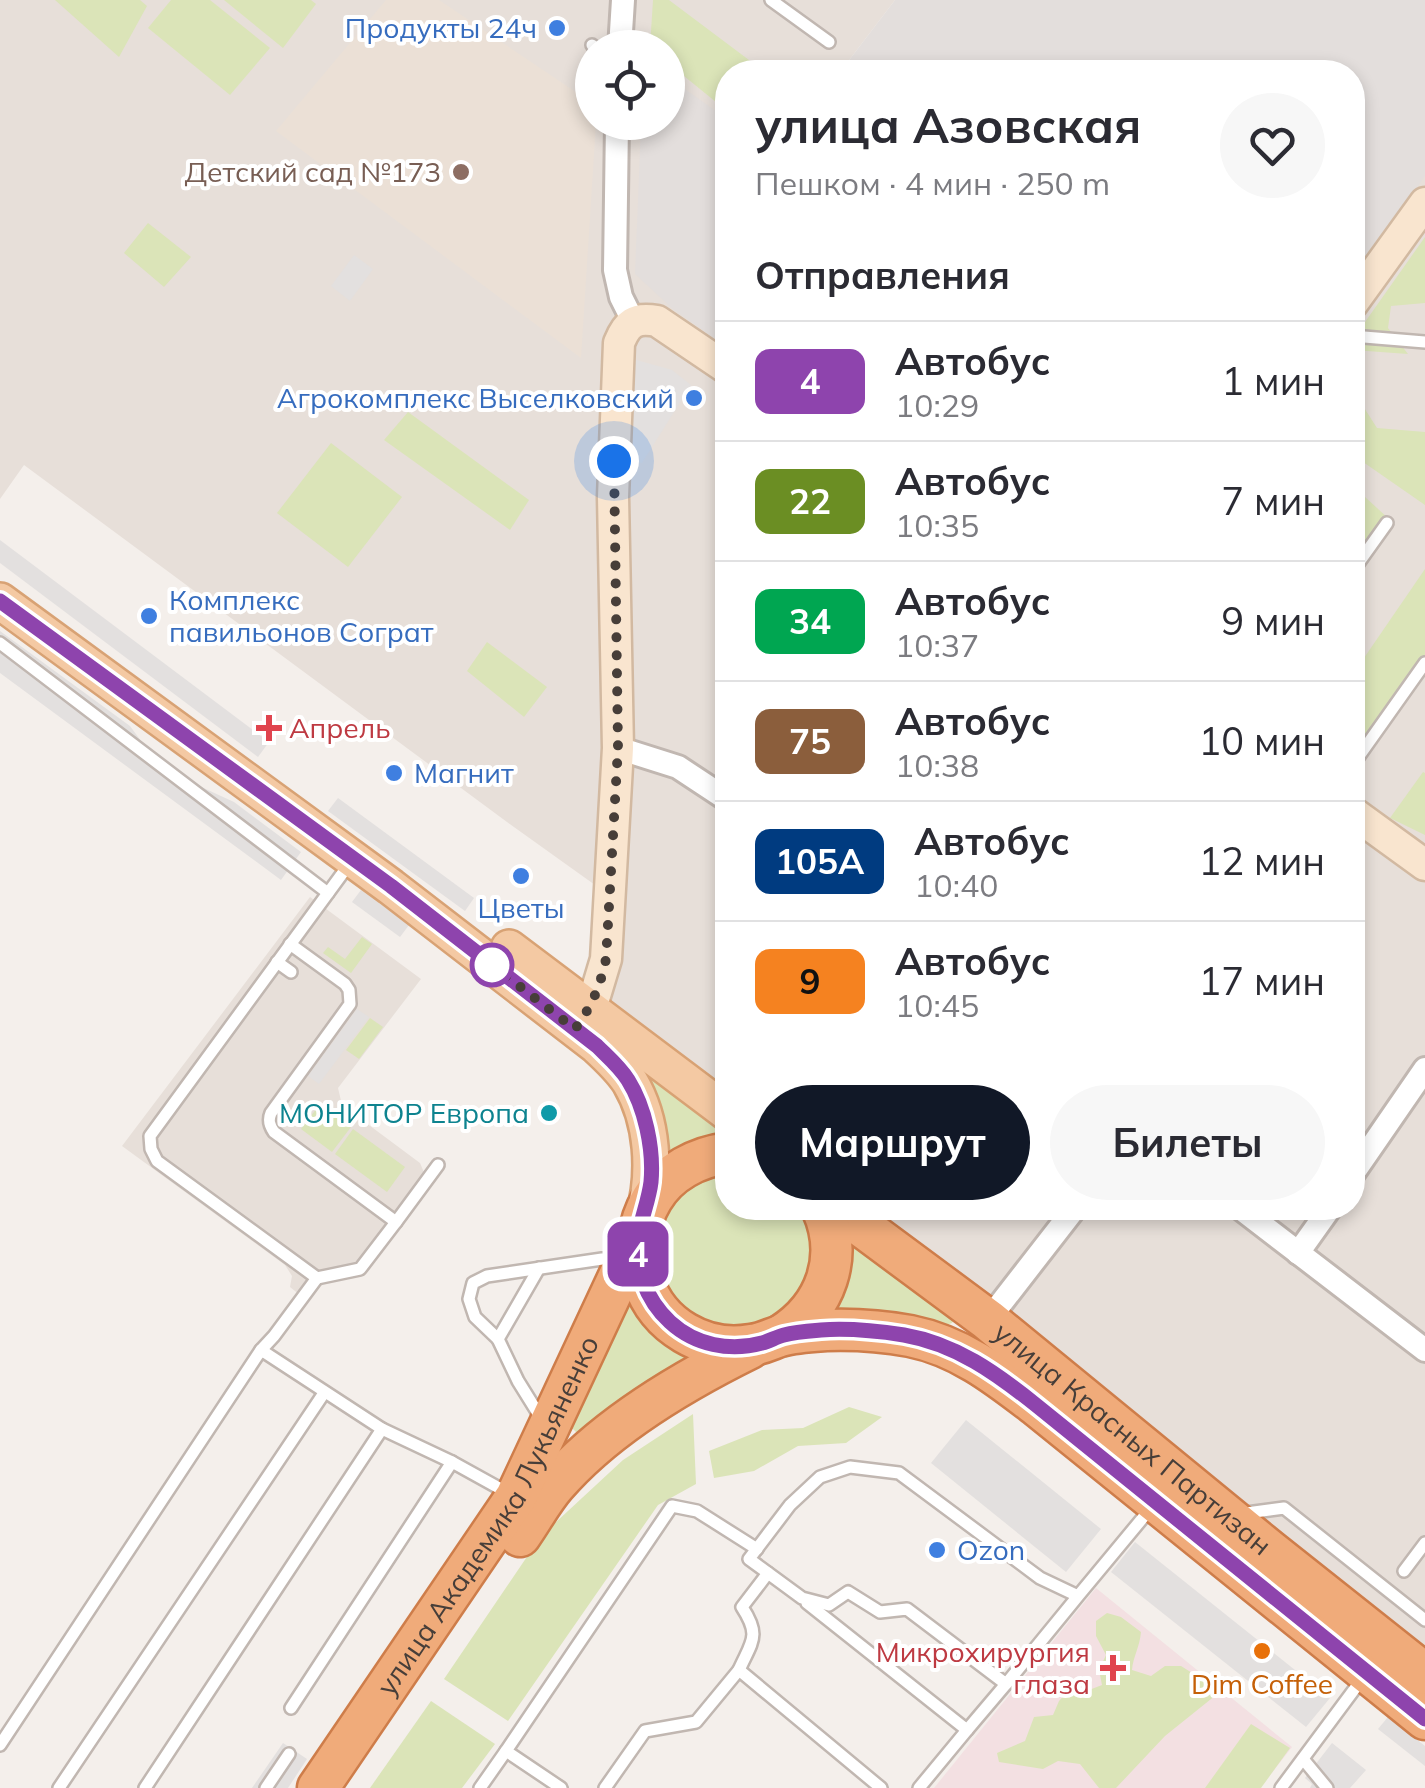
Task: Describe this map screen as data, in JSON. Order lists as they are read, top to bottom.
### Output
{
  "streets": {
    "highway": ["улица Красных Партизан", "улица Академика Лукьяненко"]
  },
  "crossings": [
    ["улица Красных Партизан", "улица Академика Лукьяненко"]
  ],
  "places": {
    "other": [
      "Продукты 24ч",
      "Детский cад №173",
      "Агрокомплекс Выселковский",
      "Комплекс павильонов Сограт",
      "Магнит",
      "Цветы",
      "МОНИТОР Европа",
      "Ozon",
      "Dim Coffee"
    ],
    "health": ["Апрель", "Микрохирургия глаза"]
  },
  "lines": ["bus line 4"],
  "page": {
    "on_map": "4",
    "heading": [
      ["улица Азовская", "Пешком · 4 мин · 250 m"],
      "Отправления"
    ],
    "list": [
      {
        "mark": "4",
        "name": "Автобус",
        "note": "10:29",
        "value": "1 мин"
      },
      {
        "mark": "22",
        "name": "Автобус",
        "note": "10:35",
        "value": "7 мин"
      },
      {
        "mark": "34",
        "name": "Автобус",
        "note": "10:37",
        "value": "9 мин"
      },
      {
        "mark": "75",
        "name": "Автобус",
        "note": "10:38",
        "value": "10 мин"
      },
      {
        "mark": "105А",
        "name": "Автобус",
        "note": "10:40",
        "value": "12 мин"
      },
      {
        "mark": "9",
        "name": "Автобус",
        "note": "10:45",
        "value": "17 мин"
      }
    ],
    "buttons": ["Маршрут", "Билеты"]
  }
}
